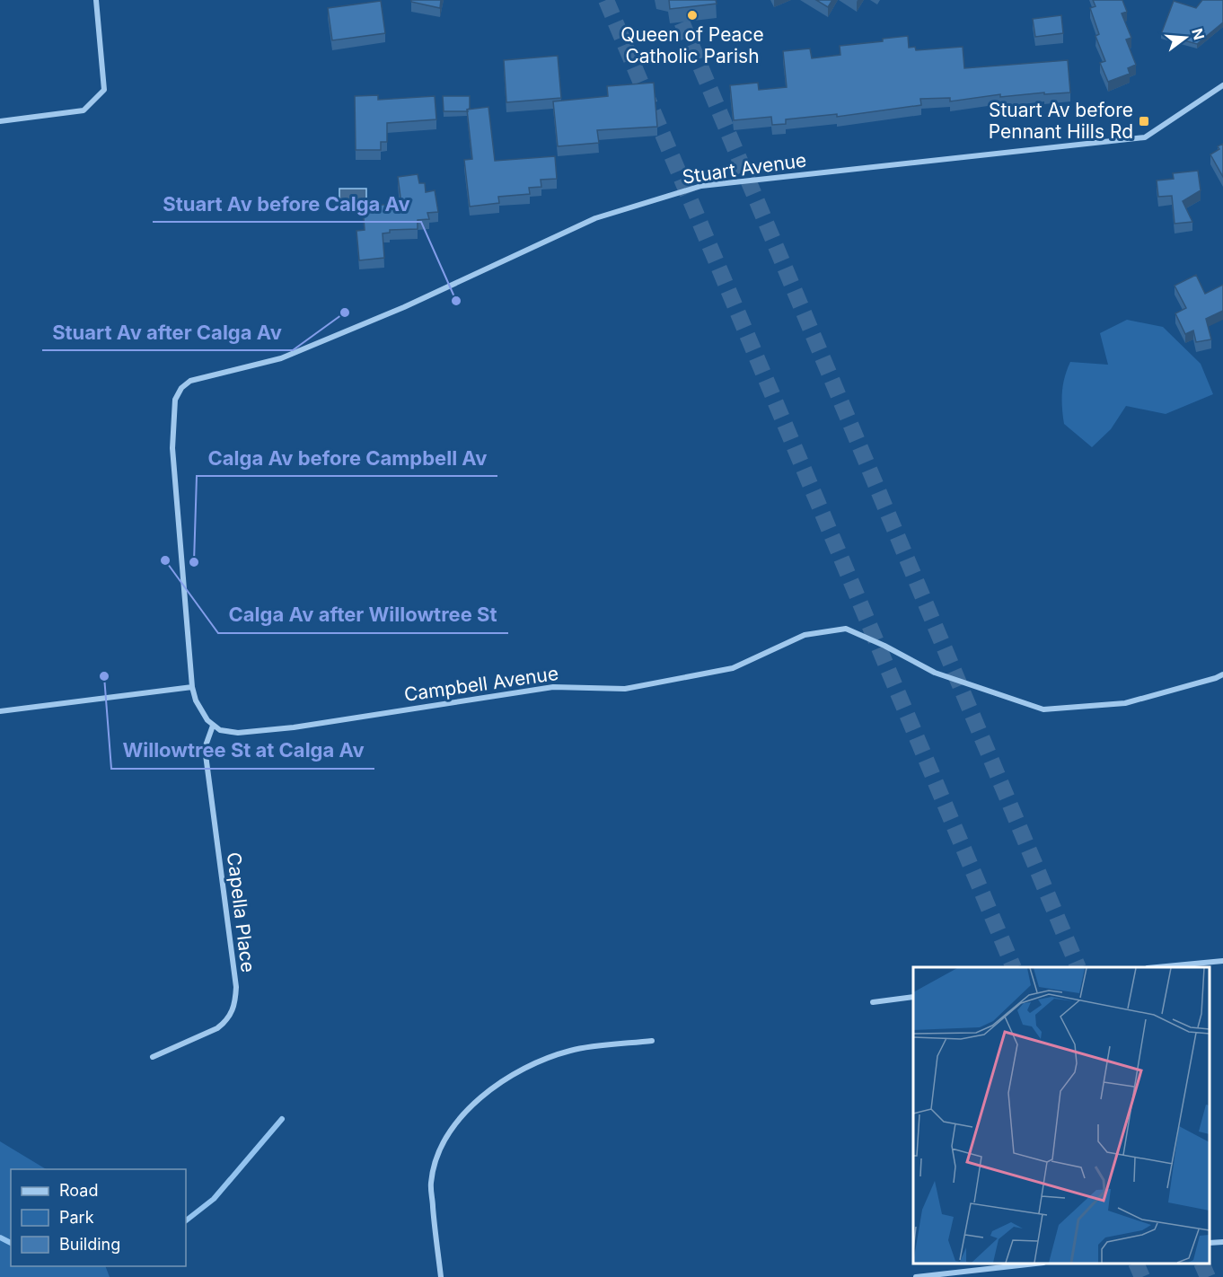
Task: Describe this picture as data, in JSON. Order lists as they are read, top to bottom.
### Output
{
  "streets": {
    "street": ["Stuart Avenue", "Campbell Avenue", "Capella Place"]
  },
  "crossings": [
    ["Campbell Avenue", "Capella Place"]
  ],
  "places": {
    "other": [
      "Queen of Peace Catholic Parish",
      "Stuart Av before Calga Av",
      "Stuart Av after Calga Av",
      "Calga Av after Willowtree St",
      "Calga Av before Campbell Av",
      "Willowtree St at Calga Av"
    ],
    "transit": ["Stuart Av before Pennant Hills Rd"]
  },
  "legend": ["Road", "Park", "Building"],
  "north": "right"
}
